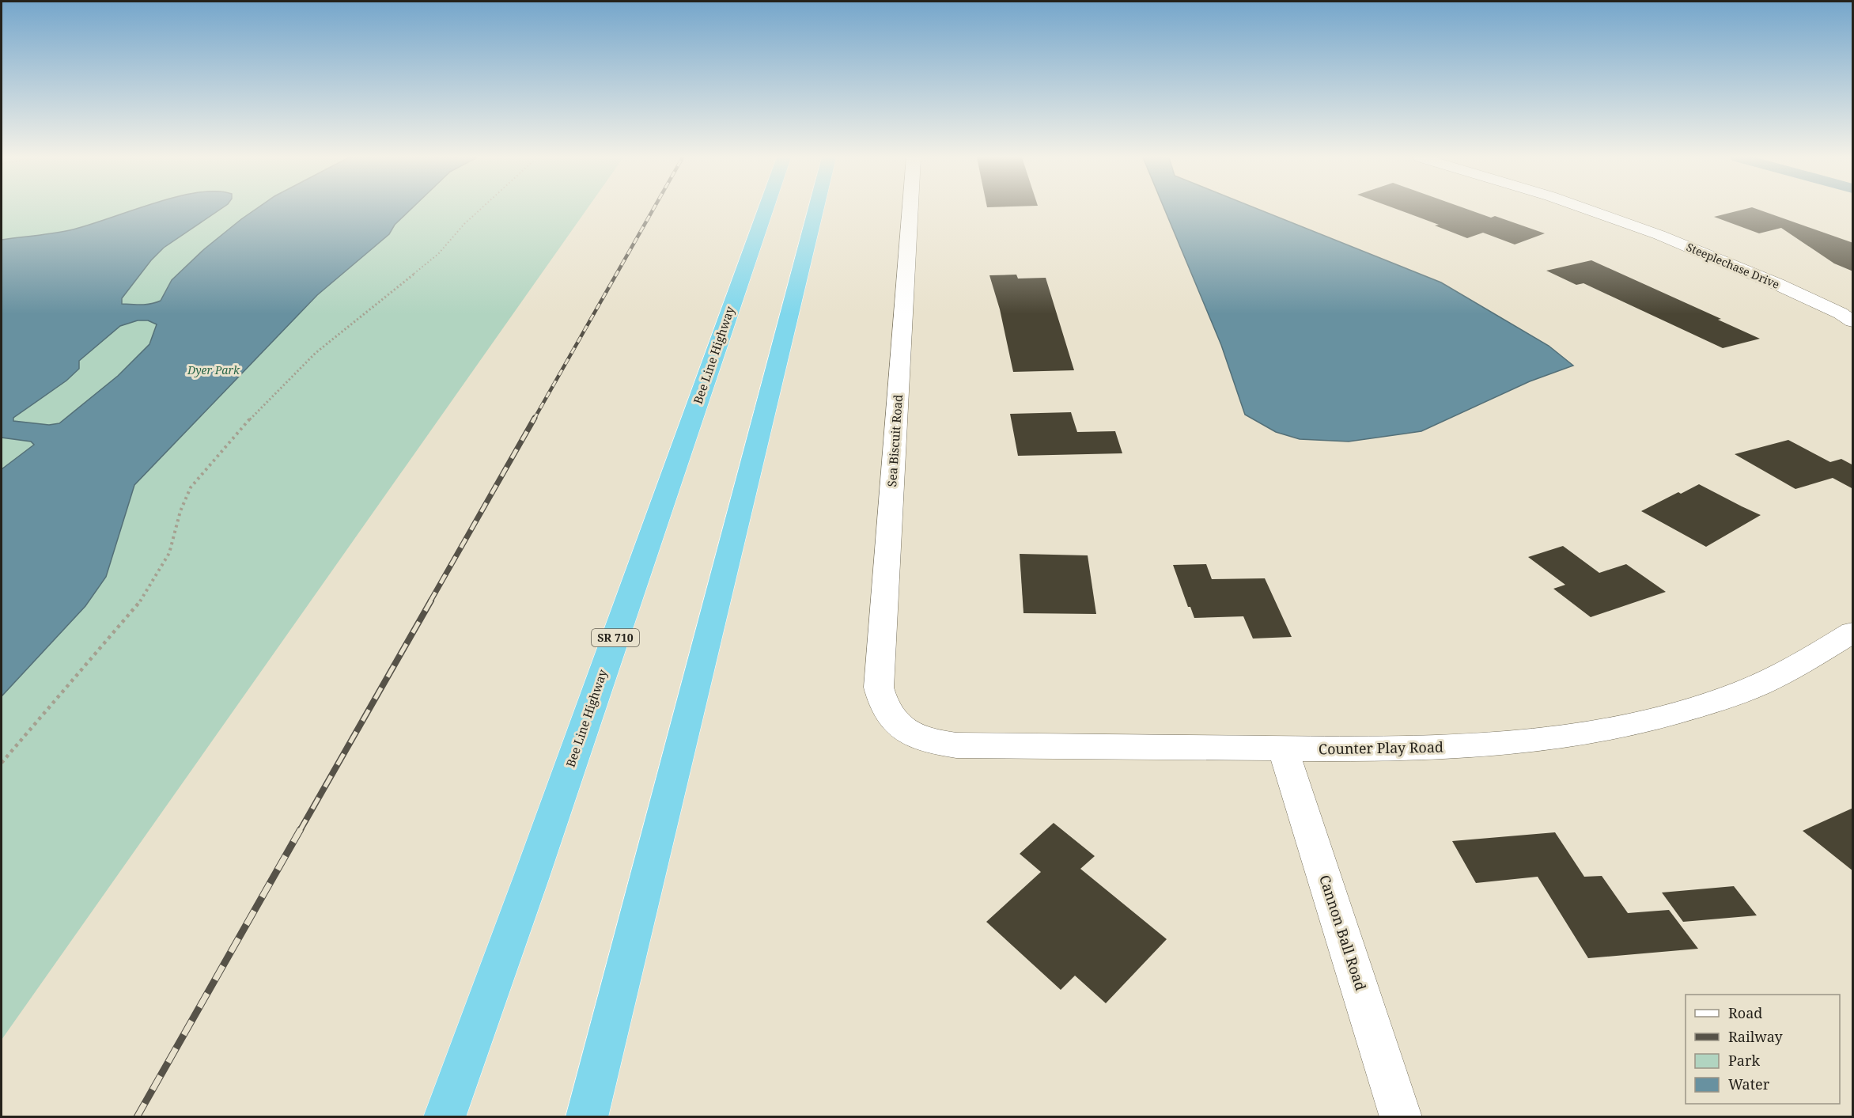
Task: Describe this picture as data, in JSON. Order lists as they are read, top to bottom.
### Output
{
  "streets": {
    "highway": ["Bee Line Highway", "SR 710"],
    "street": [
      "Steeplechase Drive",
      "Sea Biscuit Road",
      "Counter Play Road",
      "Cannon Ball Road"
    ]
  },
  "crossings": [
    ["Sea Biscuit Road", "Counter Play Road"],
    ["Counter Play Road", "Cannon Ball Road"]
  ],
  "parks": ["Dyer Park"],
  "legend": [
    "Road",
    "Railway",
    "Park",
    "Water"
  ]
}
